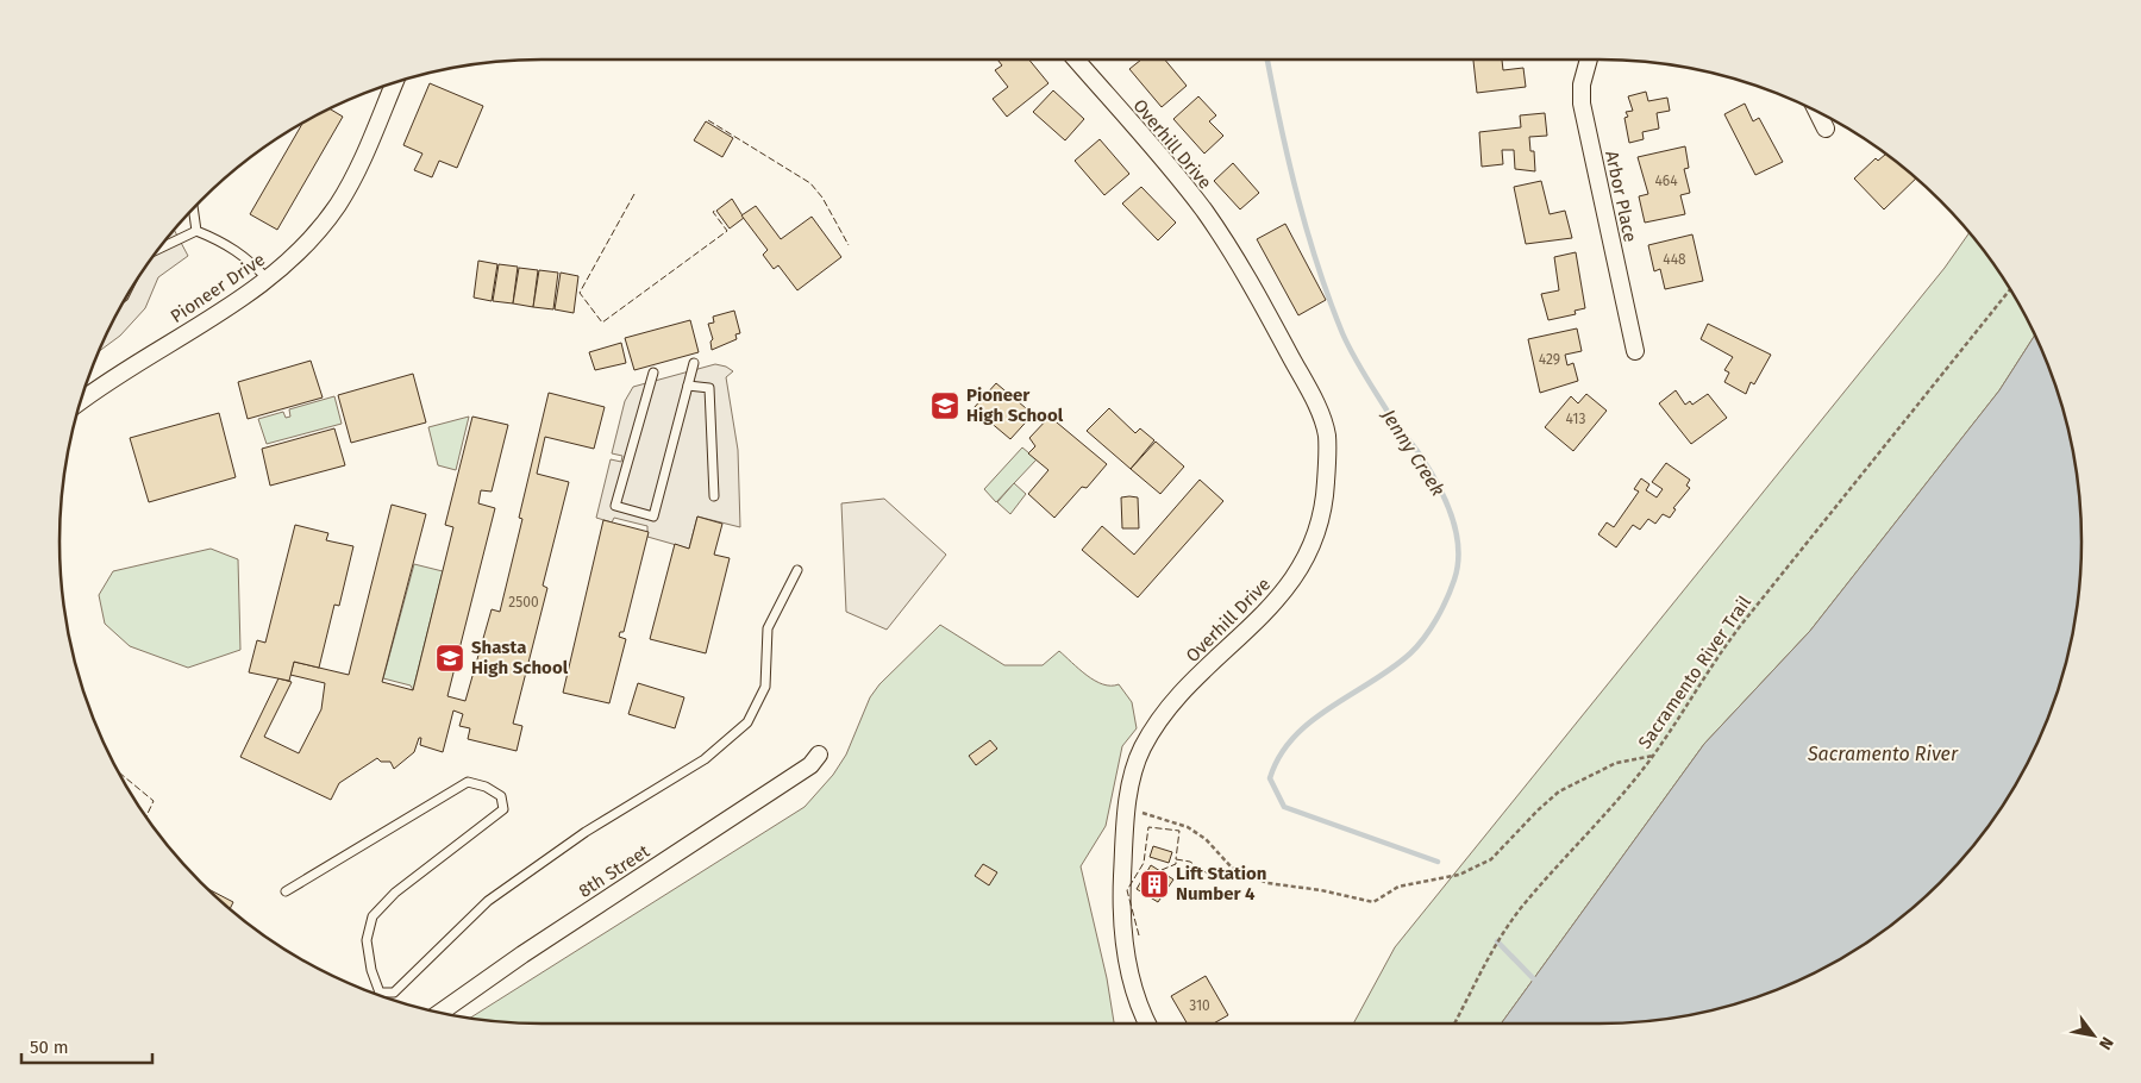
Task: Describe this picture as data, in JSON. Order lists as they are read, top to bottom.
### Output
{
  "streets": {
    "street": [
      "Overhill Drive",
      "Arbor Place",
      "Pioneer Drive",
      "8th Street"
    ],
    "path": ["Sacramento River Trail"]
  },
  "water": ["Jenny Creek", "Sacramento River"],
  "places": {
    "school or university": ["Pioneer High School", "Shasta High School"],
    "building": ["Lift Station Number 4"]
  },
  "house_numbers": [
    "464",
    "448",
    "429",
    "413",
    "2500",
    "310"
  ],
  "scale_bar": "50 m",
  "north": "bottom right"
}
